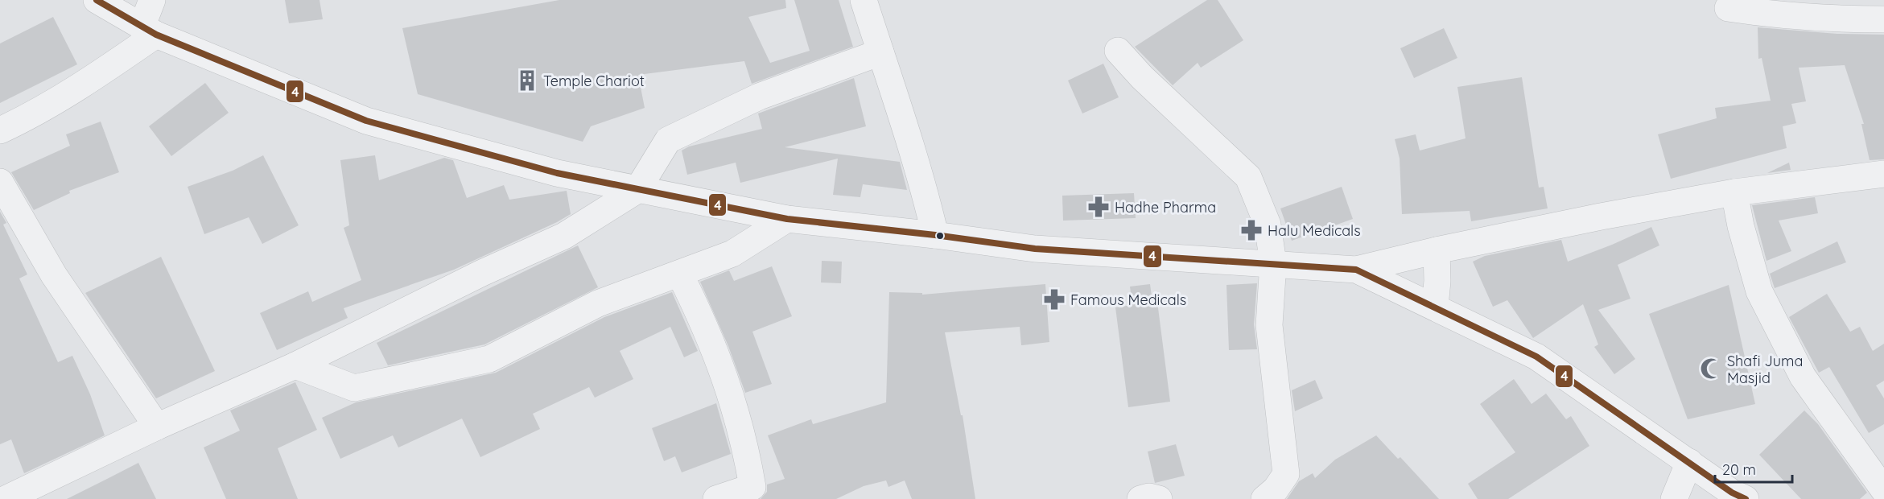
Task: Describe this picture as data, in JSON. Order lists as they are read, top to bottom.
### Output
{
  "places": {
    "building": ["Temple Chariot"],
    "pharmacy": ["Hadhe Pharma", "Halu Medicals", "Famous Medicals"],
    "mosque": ["Shafi Juma Masjid"]
  },
  "lines": ["transit line 4"],
  "scale_bar": "20 m"
}
